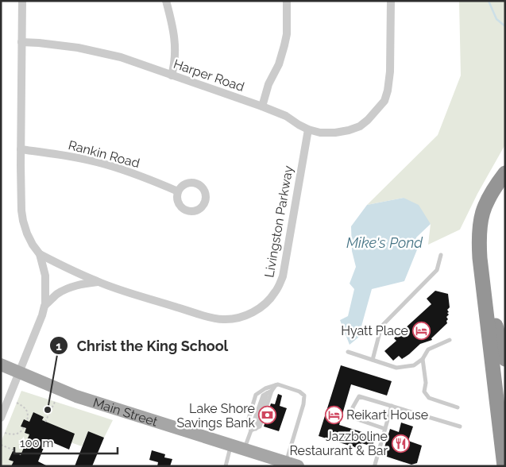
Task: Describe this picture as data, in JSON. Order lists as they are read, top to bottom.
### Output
{
  "streets": {
    "main road": ["Main Street"],
    "street": ["Harper Road", "Rankin Road", "Livingston Parkway"]
  },
  "crossings": [
    ["Harper Road", "Livingston Parkway"]
  ],
  "water": ["Mike's Pond"],
  "places": {
    "hotel": ["Hyatt Place", "Reikart House"],
    "other": ["Christ the King School"],
    "bank": ["Lake Shore Savings Bank"],
    "restaurant": ["Jazzboline Restaurant & Bar"]
  },
  "scale_bar": "100 m"
}
